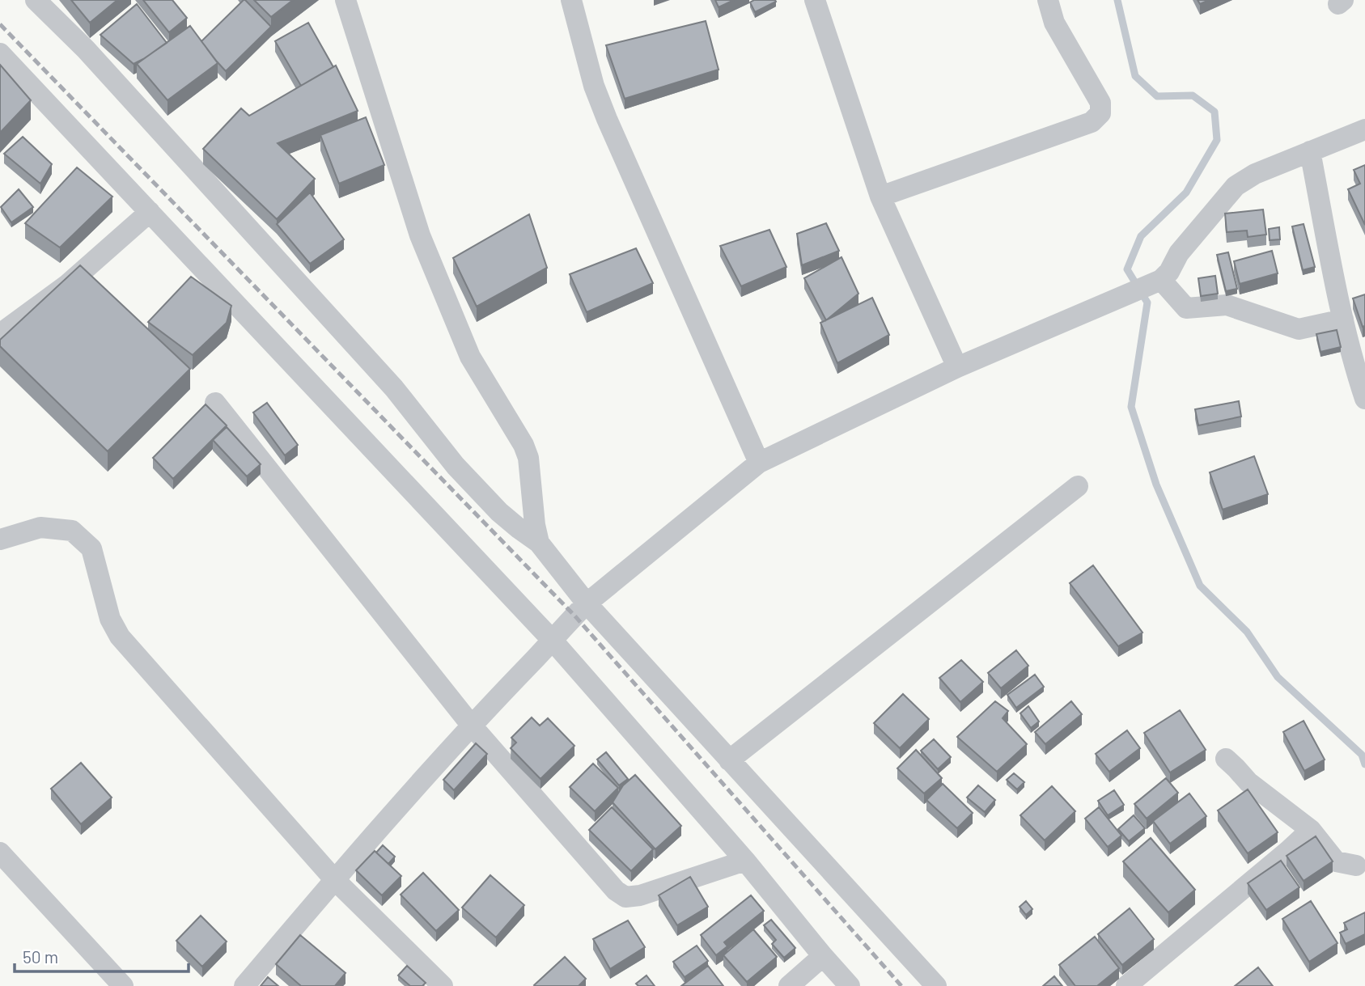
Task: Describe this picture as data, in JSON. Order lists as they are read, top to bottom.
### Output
{
  "scale_bar": "50 m"
}
